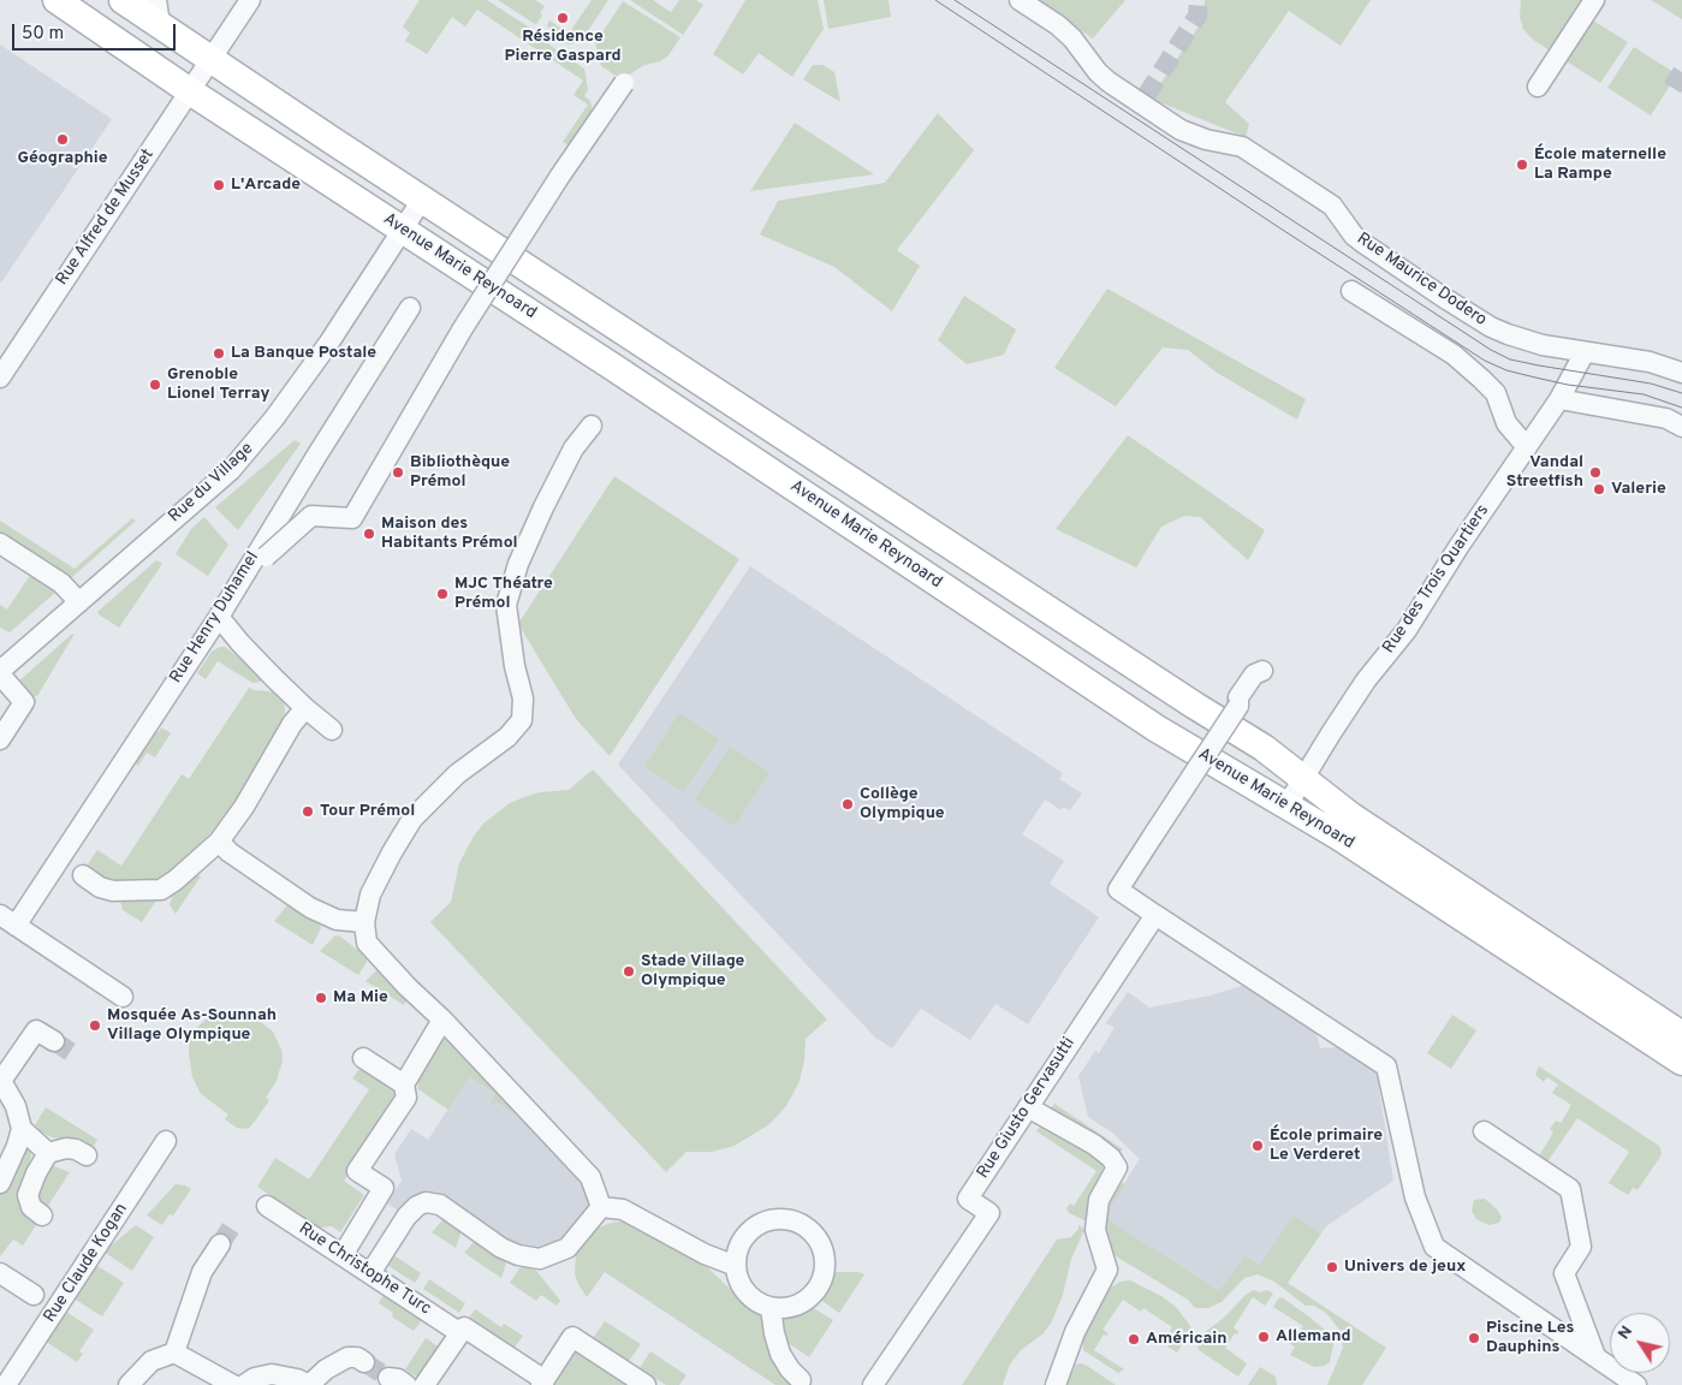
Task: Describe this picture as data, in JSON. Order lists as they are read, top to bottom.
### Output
{
  "streets": {
    "main road": ["Avenue Marie Reynoard"],
    "street": [
      "Rue Alfred de Musset",
      "Rue Maurice Dodero",
      "Rue du Village",
      "Rue des Trois Quartiers",
      "Rue Henry Duhamel",
      "Rue Giusto Gervasutti",
      "Rue Claude Kogan",
      "Rue Christophe Turc"
    ]
  },
  "crossings": [
    ["Rue Alfred de Musset", "Avenue Marie Reynoard"],
    ["Avenue Marie Reynoard", "Rue du Village"],
    ["Avenue Marie Reynoard", "Rue des Trois Quartiers"],
    ["Rue Maurice Dodero", "Rue des Trois Quartiers"]
  ],
  "places": [
    "Résidence Pierre Gaspard",
    "Géographie",
    "École maternelle La Rampe",
    "L'Arcade",
    "La Banque Postale",
    "Grenoble Lionel Terray",
    "Bibliothèque Prémol",
    "Vandal Streetfish",
    "Valerie",
    "Maison des Habitants Prémol",
    "MJC Théatre Prémol",
    "Collège Olympique",
    "Tour Prémol",
    "Stade Village Olympique",
    "Ma Mie",
    "Mosquée As-Sounnah Village Olympique",
    "École primaire Le Verderet",
    "Univers de jeux",
    "Allemand",
    "Piscine Les Dauphins",
    "Américain"
  ],
  "scale_bar": "50 m",
  "north": "top left"
}
